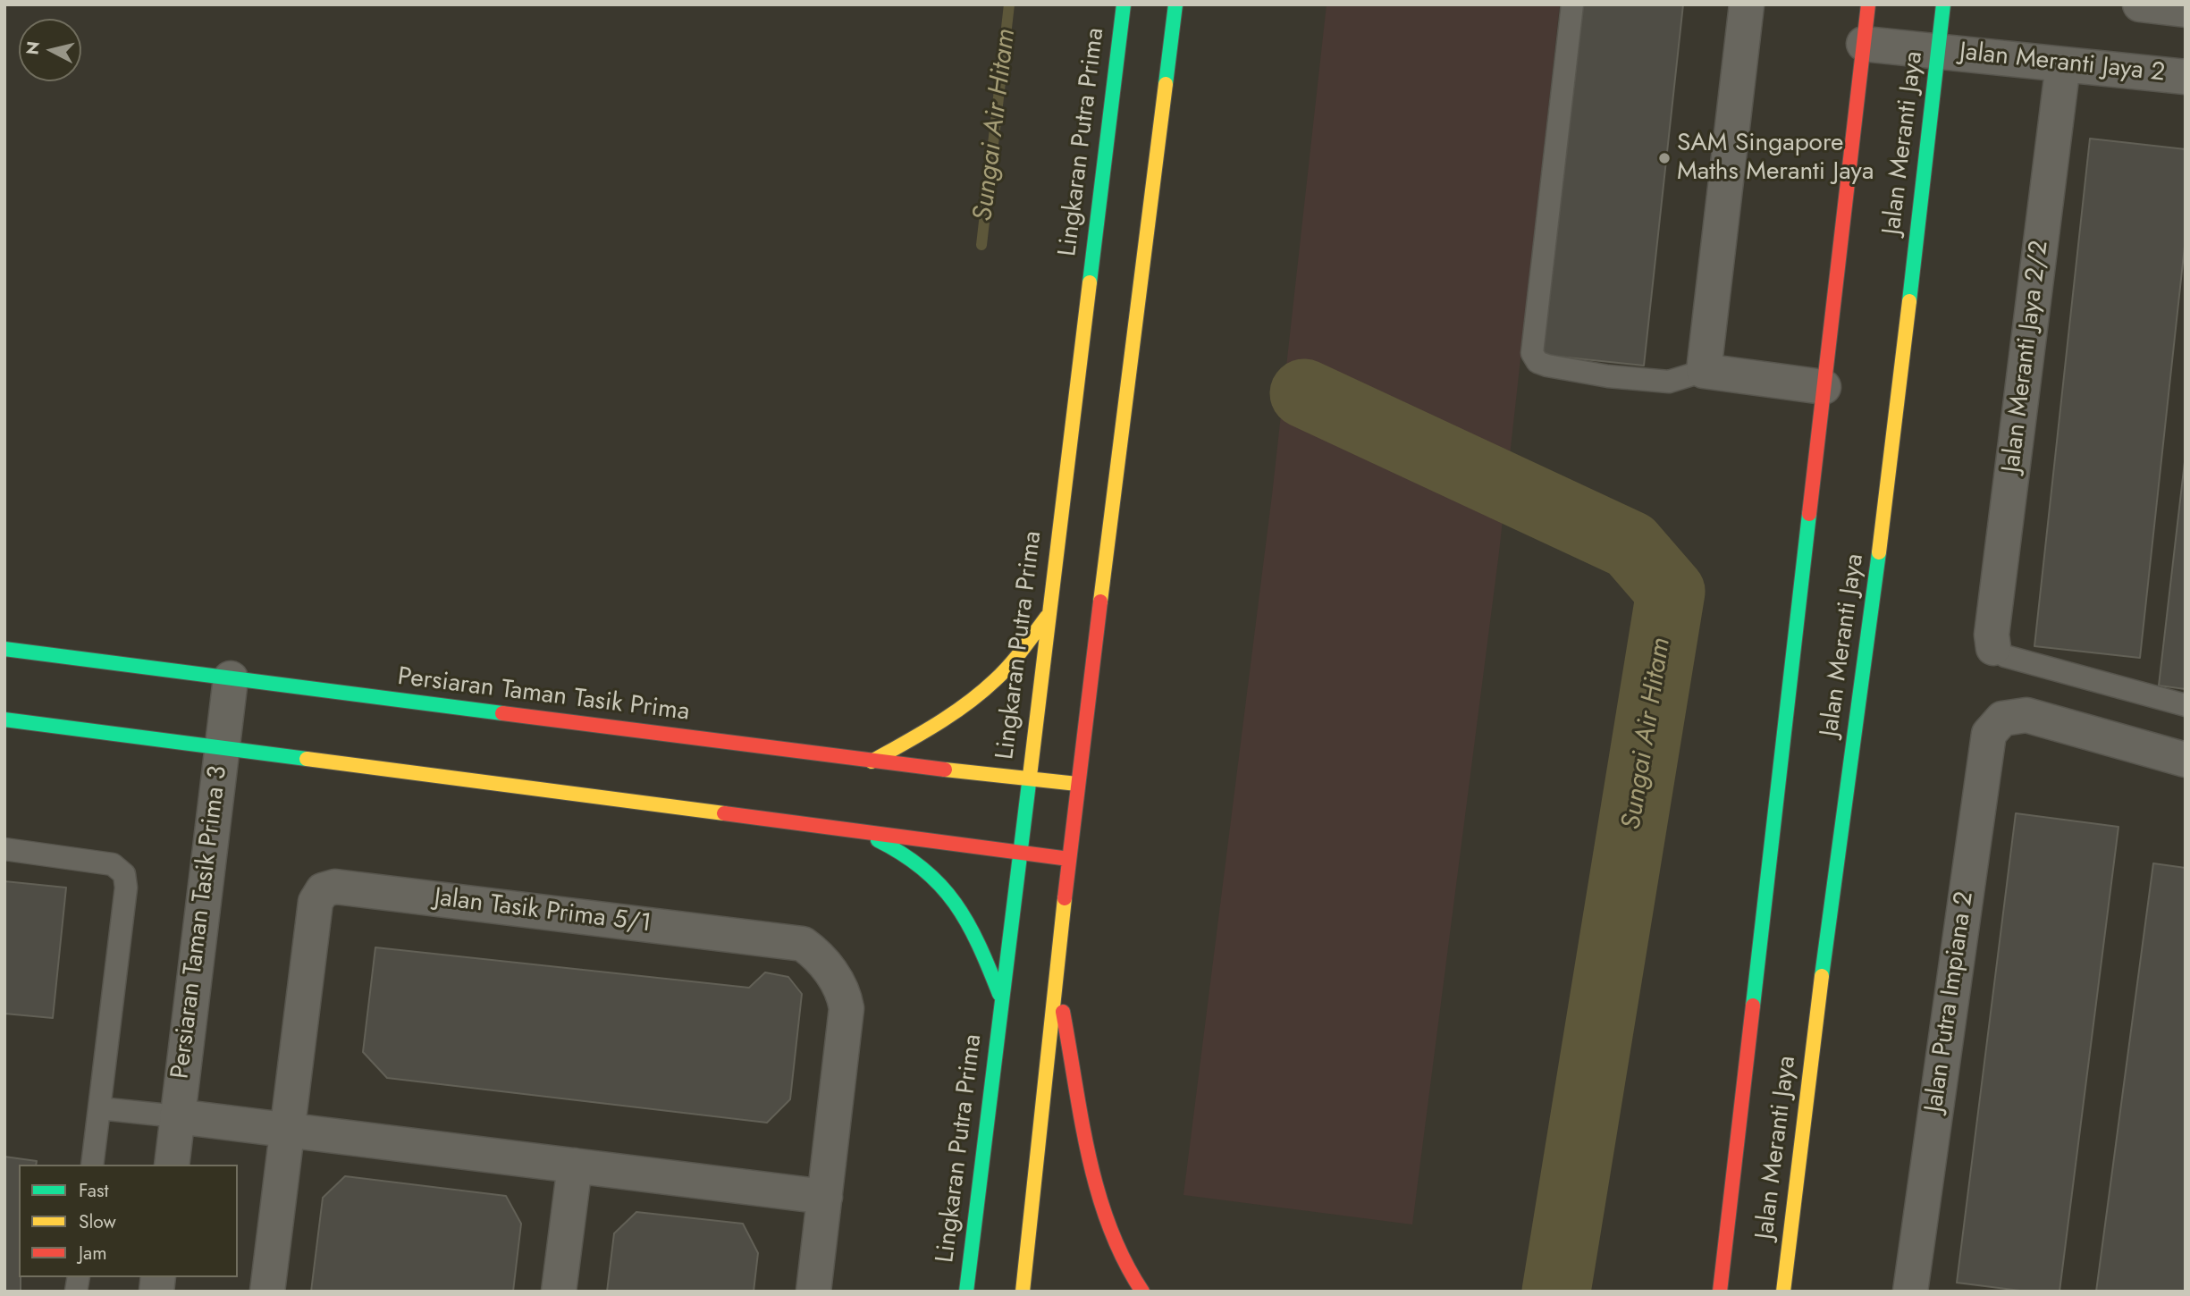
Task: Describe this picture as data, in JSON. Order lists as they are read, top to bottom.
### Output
{
  "streets": {
    "main road": ["Lingkaran Putra Prima", "Jalan Meranti Jaya", "Persiaran Taman Tasik Prima"],
    "street": [
      "Jalan Meranti Jaya 2",
      "Jalan Meranti Jaya 2/2",
      "Jalan Tasik Prima 5/1",
      "Persiaran Taman Tasik Prima 3",
      "Jalan Putra Impiana 2"
    ]
  },
  "crossings": [
    ["Jalan Meranti Jaya 2", "Jalan Meranti Jaya"],
    ["Jalan Meranti Jaya 2", "Jalan Meranti Jaya 2/2"],
    ["Lingkaran Putra Prima", "Persiaran Taman Tasik Prima"],
    ["Persiaran Taman Tasik Prima", "Persiaran Taman Tasik Prima 3"]
  ],
  "water": ["Sungai Air Hitam"],
  "places": ["SAM Singapore Maths Meranti Jaya"],
  "legend": ["Fast", "Slow", "Jam"],
  "north": "left"
}
